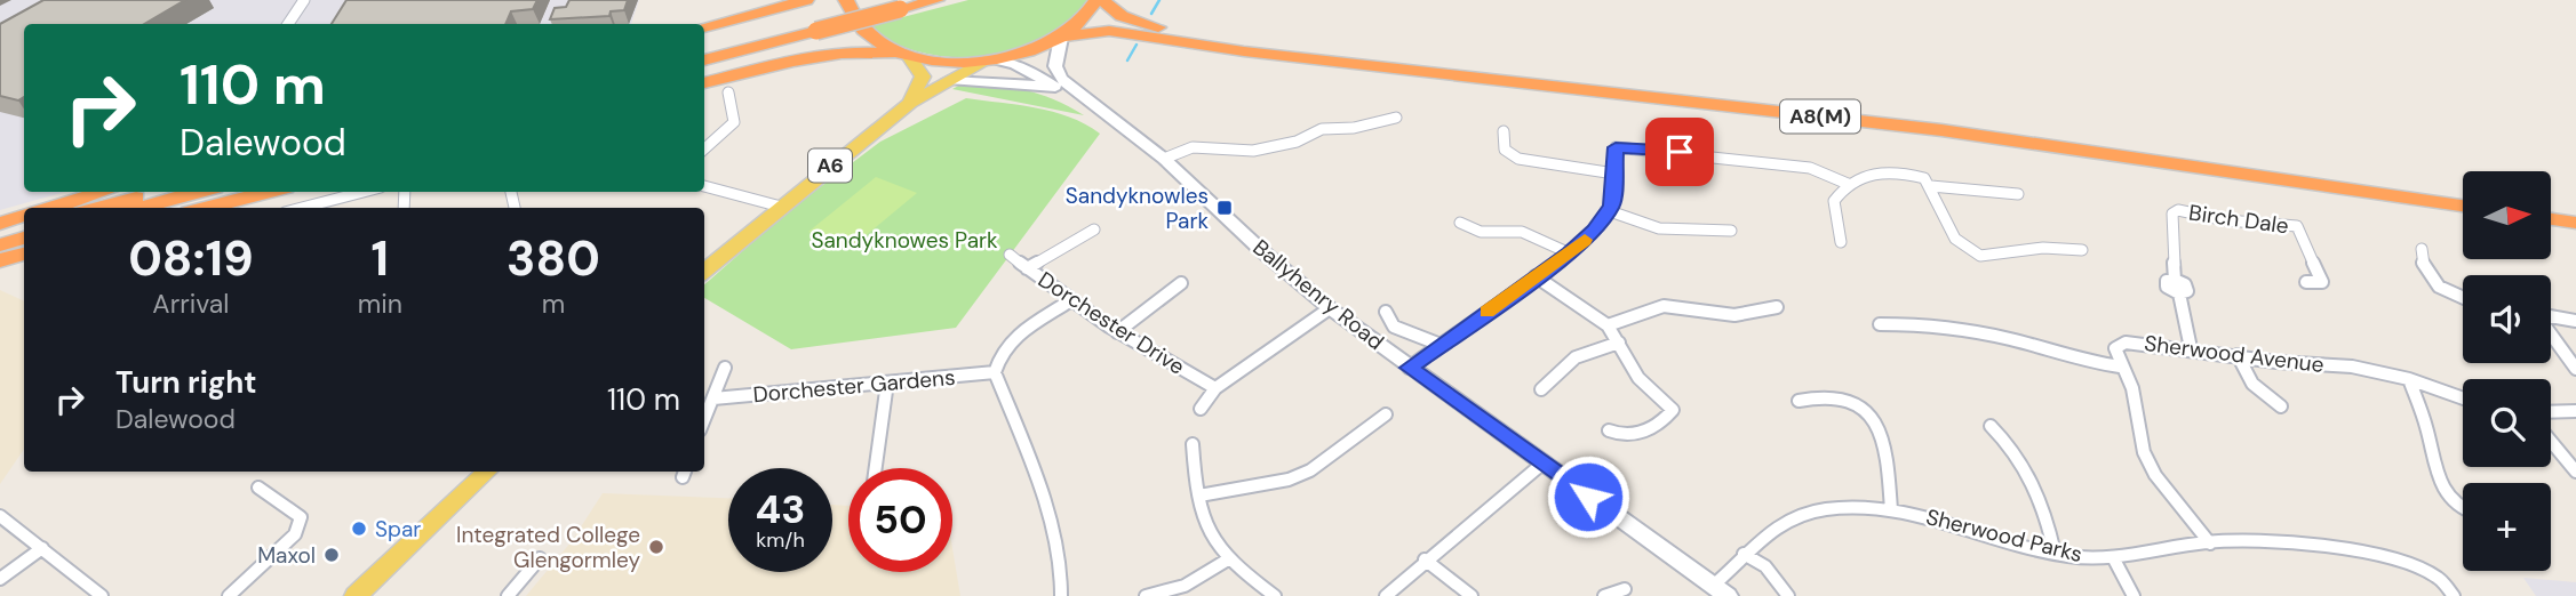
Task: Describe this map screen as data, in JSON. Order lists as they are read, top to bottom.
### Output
{
  "streets": {
    "highway": ["A8(M)", "A6"],
    "main road": ["Ballyhenry Road"],
    "street": [
      "Birch Dale",
      "Dorchester Drive",
      "Sherwood Avenue",
      "Dorchester Gardens",
      "Sherwood Parks"
    ]
  },
  "crossings": [
    ["A8(M)", "A6"],
    ["A8(M)", "Ballyhenry Road"],
    ["A6", "Ballyhenry Road"],
    ["Birch Dale", "Sherwood Avenue"],
    ["Ballyhenry Road", "Sherwood Parks"],
    ["Sherwood Avenue", "Sherwood Parks"]
  ],
  "parks": ["Sandyknowes Park"],
  "places": {
    "transit": ["Sandyknowles Park"],
    "other": ["Spar", "Integrated College Glengormley", "Maxol"]
  },
  "north": "right",
  "page": {
    "turn": ["110 m", "Dalewood"],
    "map_buttons": "+",
    "eta": [
      "08:19",
      "Arrival",
      "1",
      "min",
      "380",
      "m"
    ],
    "list": [
      {
        "name": "Turn right",
        "note": "Dalewood",
        "value": "110 m"
      }
    ],
    "speed": "43 km/h",
    "limit": "50"
  }
}
